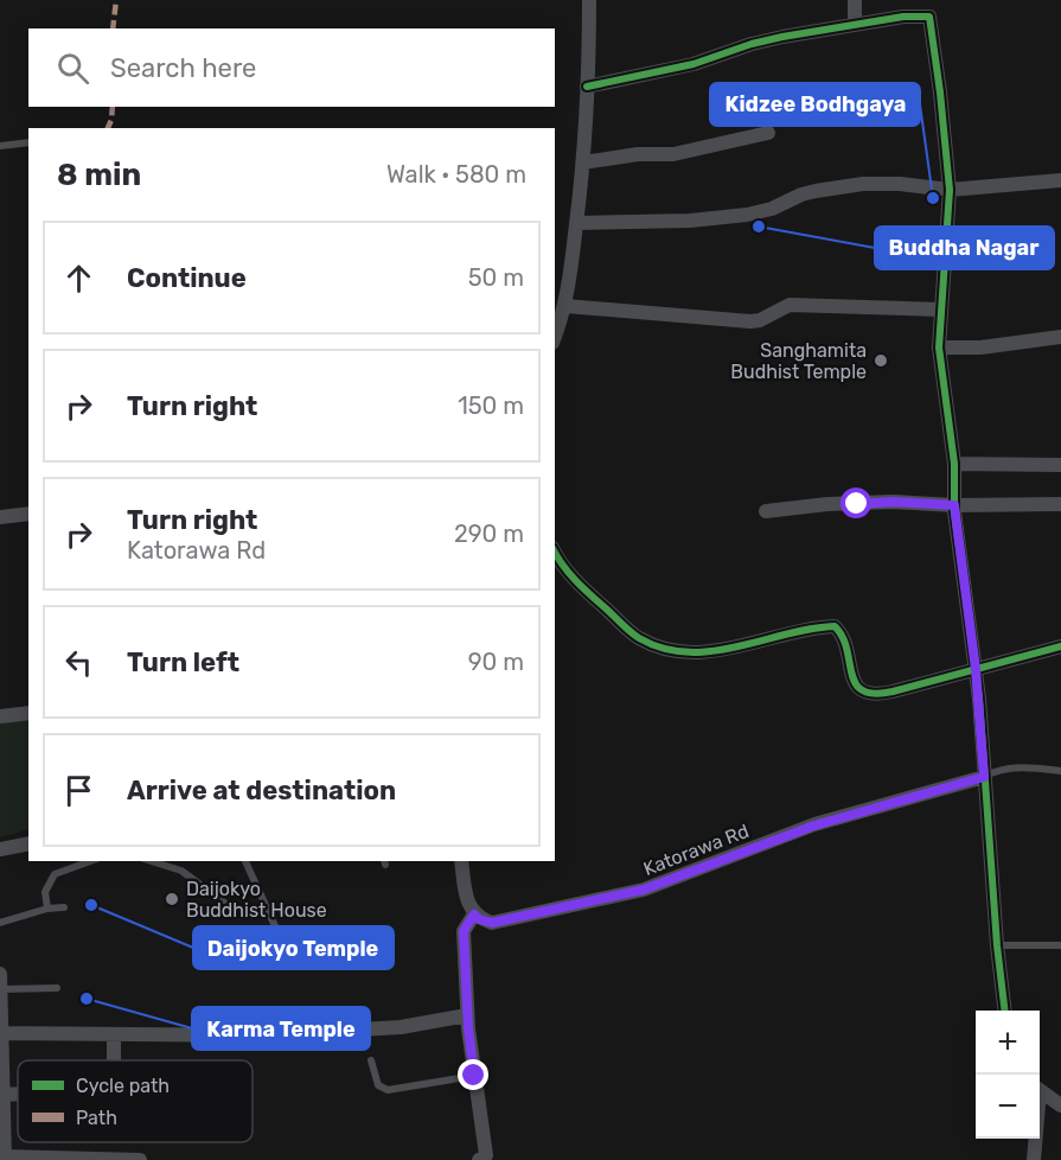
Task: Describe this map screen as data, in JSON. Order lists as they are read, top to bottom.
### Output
{
  "streets": {
    "street": ["Katorawa Rd"]
  },
  "places": [
    "Kidzee Bodhgaya",
    "Buddha Nagar",
    "Sanghamita Budhist Temple",
    "Daijokyo Buddhist House",
    "Daijokyo Temple",
    "Karma Temple"
  ],
  "legend": ["Cycle path", "Path"],
  "page": {
    "search": "Search here",
    "heading": ["8 min", "Walk · 580 m"],
    "list": [
      ["Continue", "50 m"],
      ["Turn right", "150 m"],
      ["Turn right", "Katorawa Rd", "290 m"],
      ["Turn left", "90 m"],
      "Arrive at destination"
    ],
    "map_buttons": ["+", "−"]
  }
}
